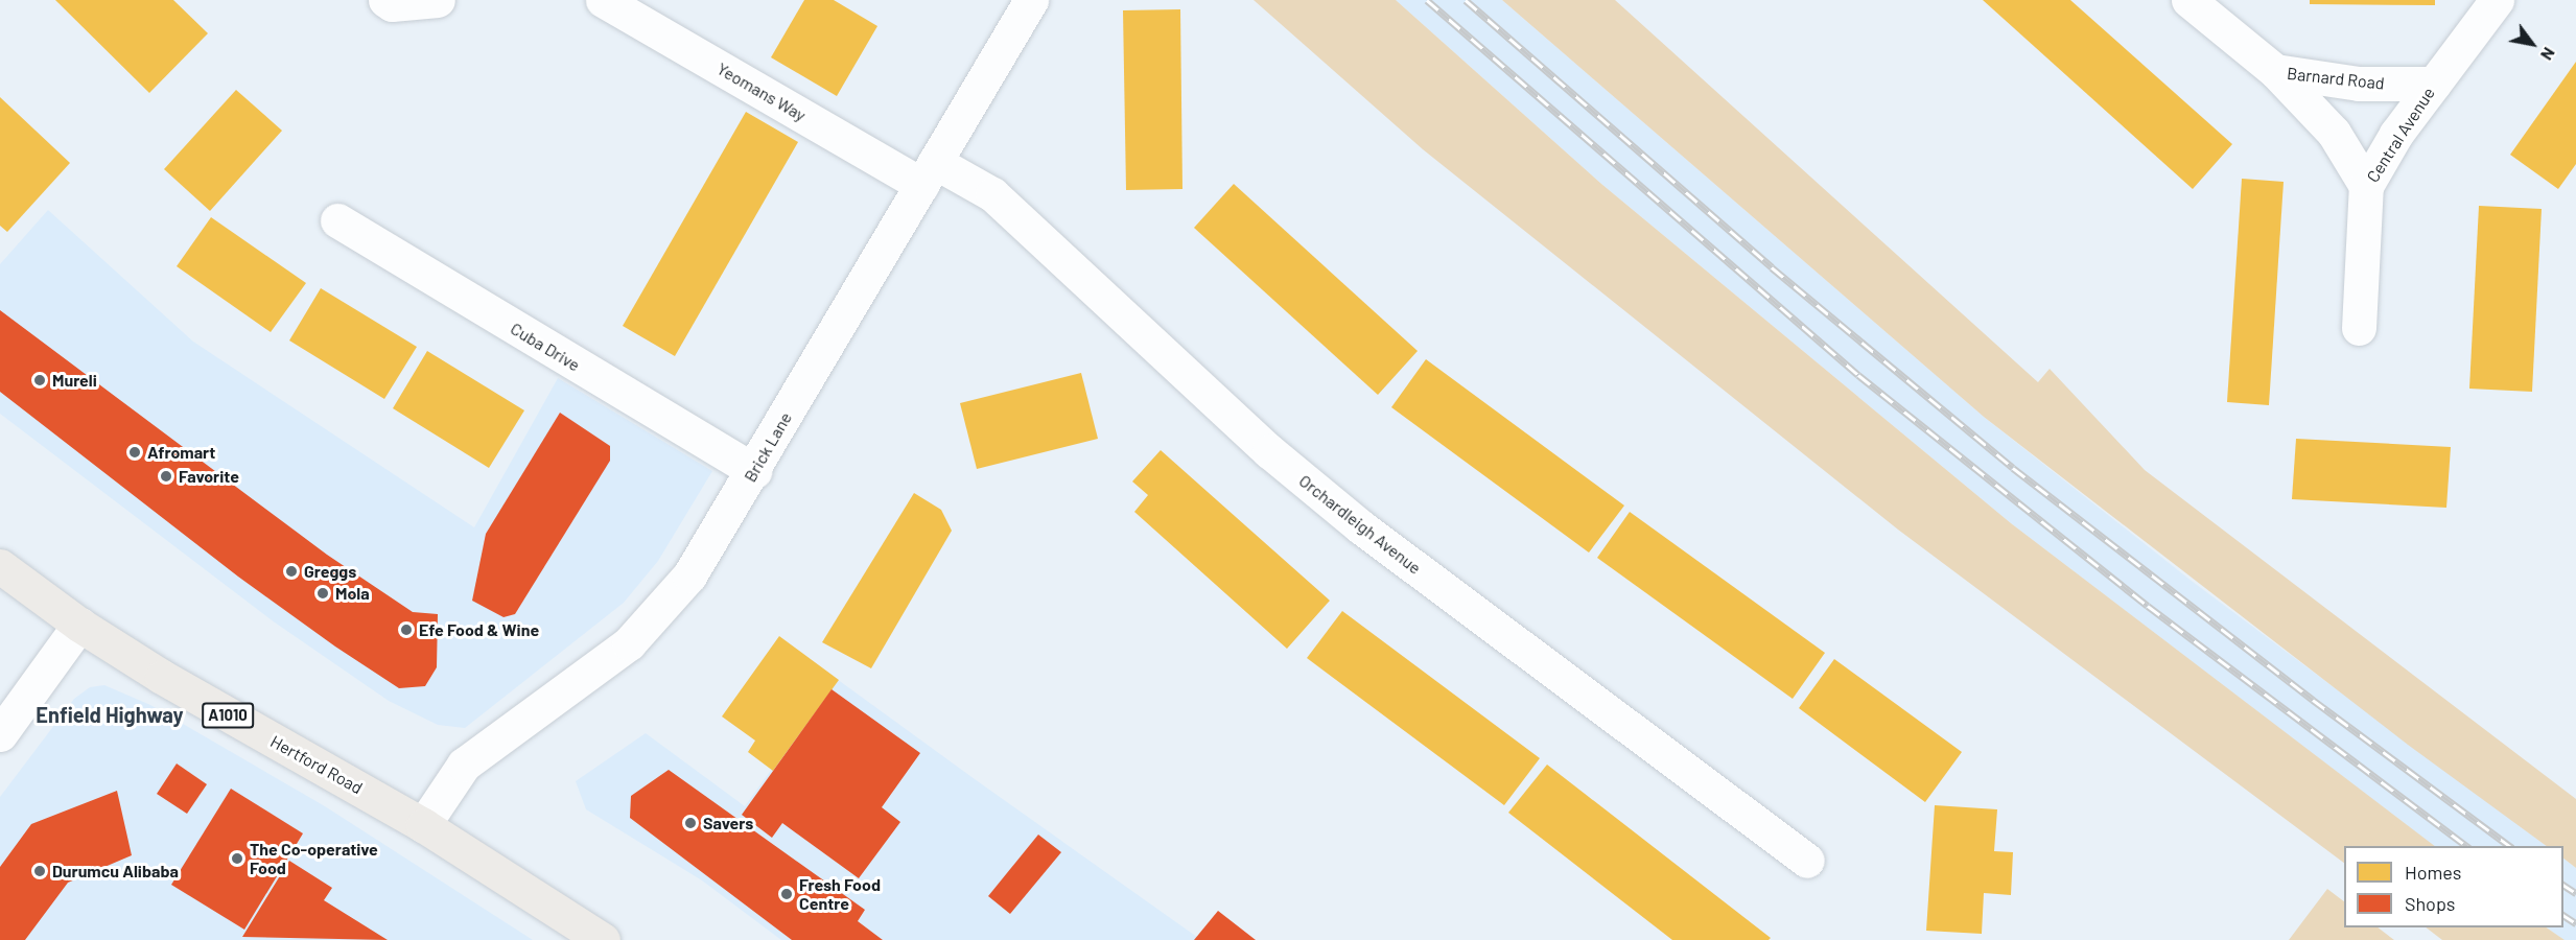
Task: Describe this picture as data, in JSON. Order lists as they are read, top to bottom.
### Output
{
  "streets": {
    "main road": ["A1010", "Hertford Road"],
    "street": [
      "Barnard Road",
      "Yeomans Way",
      "Central Avenue",
      "Cuba Drive",
      "Brick Lane",
      "Orchardleigh Avenue"
    ]
  },
  "crossings": [
    ["Barnard Road", "Central Avenue"],
    ["Yeomans Way", "Brick Lane"],
    ["Yeomans Way", "Orchardleigh Avenue"],
    ["Cuba Drive", "Brick Lane"],
    ["Brick Lane", "Orchardleigh Avenue"],
    ["Brick Lane", "Hertford Road"]
  ],
  "districts": ["Enfield Highway"],
  "places": [
    "Mureli",
    "Afromart",
    "Favorite",
    "Greggs",
    "Mola",
    "Efe Food & Wine",
    "Savers",
    "The Co-operative Food",
    "Durumcu Alibaba",
    "Fresh Food Centre"
  ],
  "legend": ["Homes", "Shops"],
  "north": "bottom right"
}
